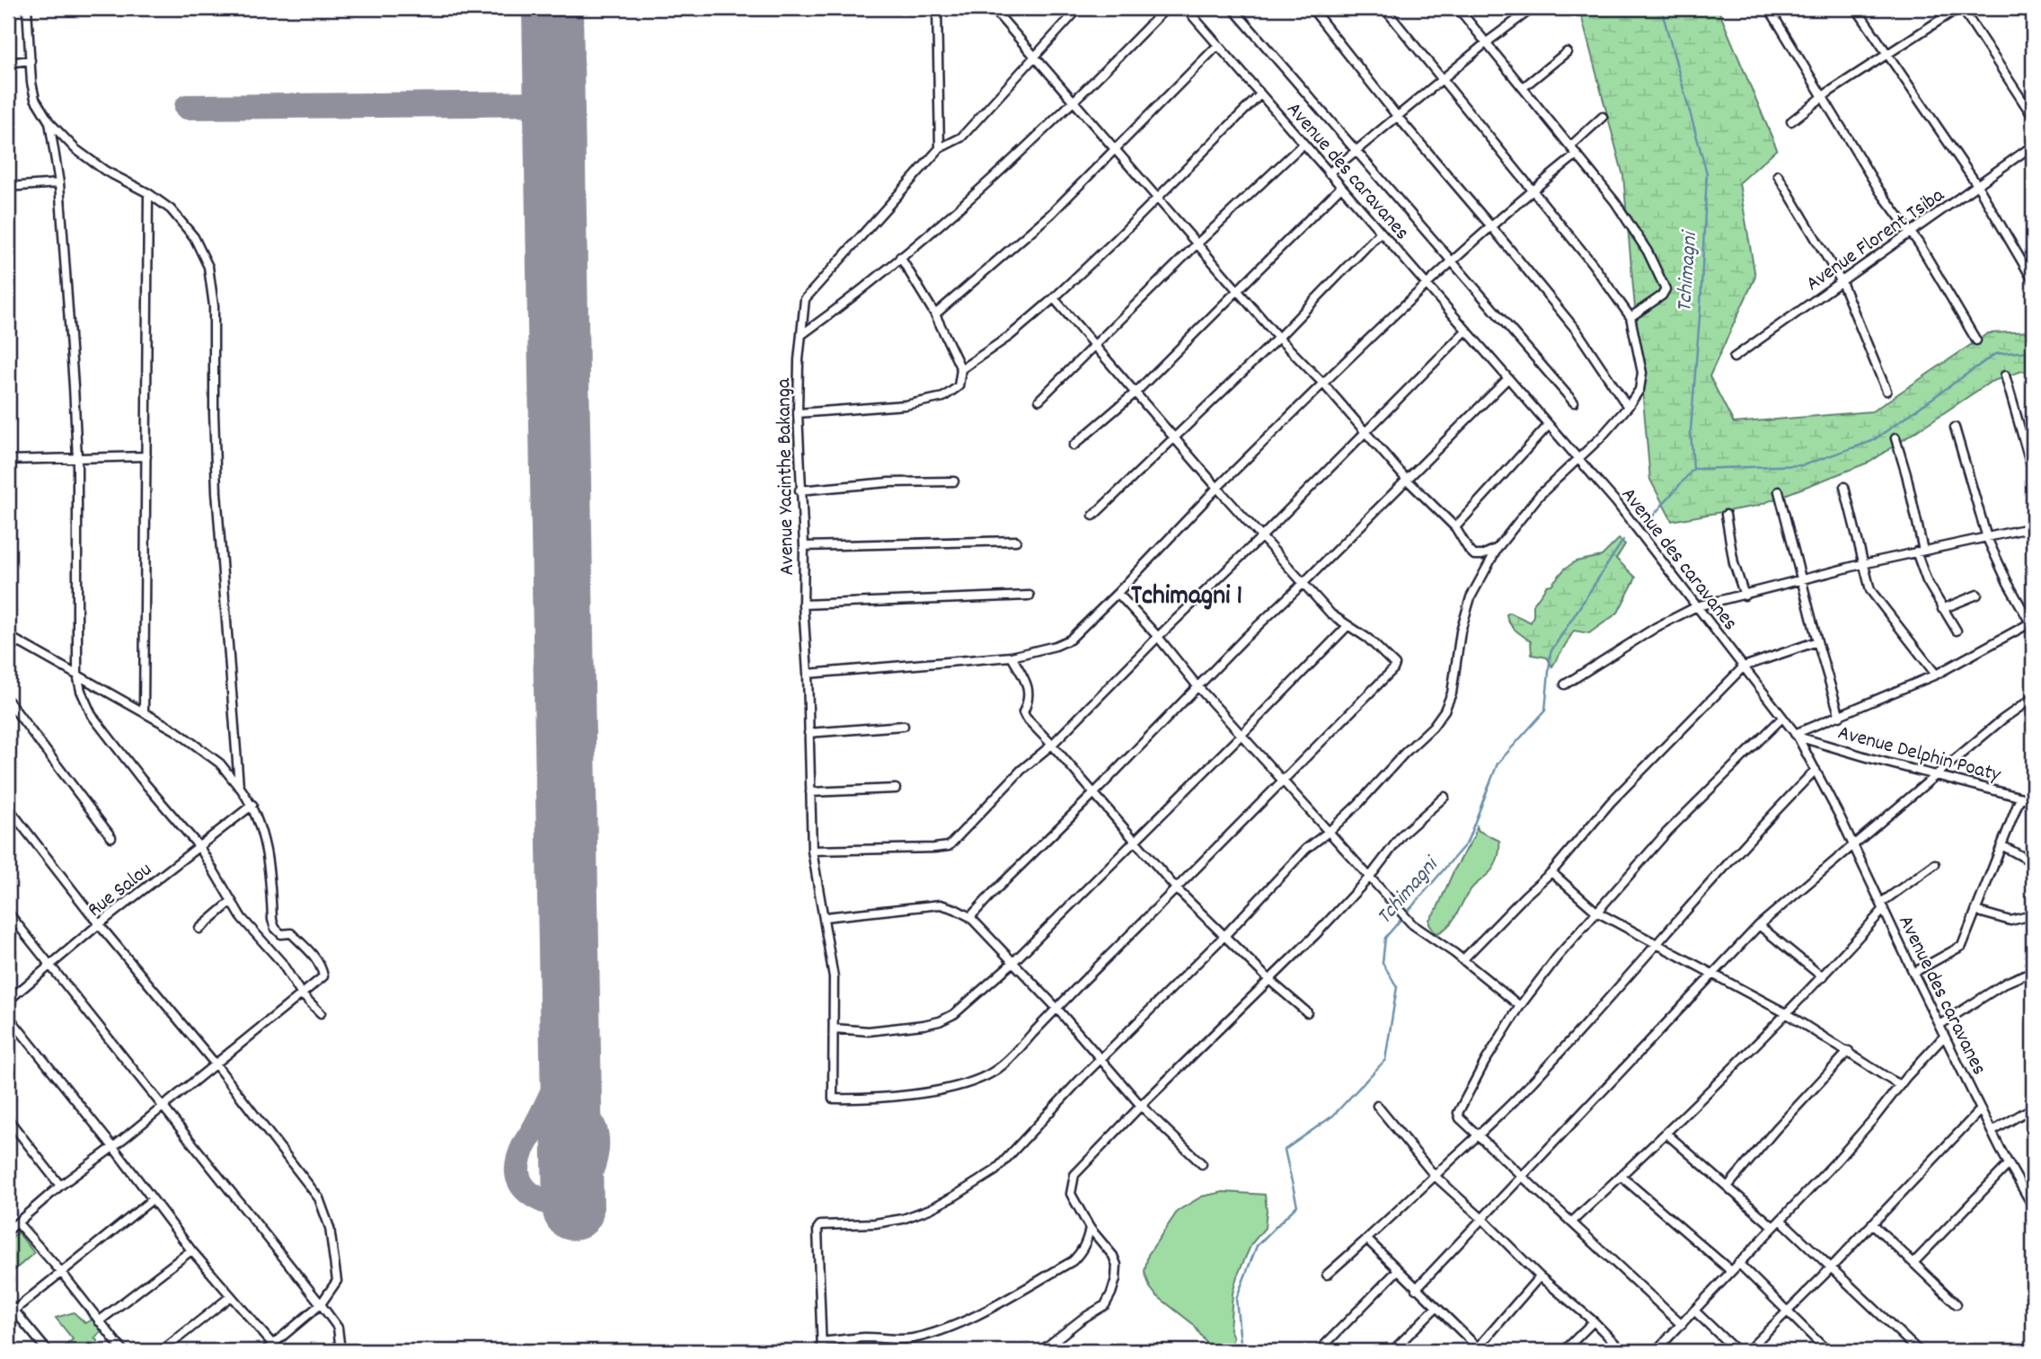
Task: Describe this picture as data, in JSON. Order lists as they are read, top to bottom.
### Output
{
  "streets": {
    "street": [
      "Avenue des caravanes",
      "Avenue Florent Tsiba",
      "Avenue Yacinthe Bakanga",
      "Avenue Delphin Poaty",
      "Rue Salou"
    ]
  },
  "crossings": [
    ["Avenue des caravanes", "Avenue Delphin Poaty"]
  ],
  "districts": ["Tchimagni 1"],
  "water": ["Tchimagni"]
}
